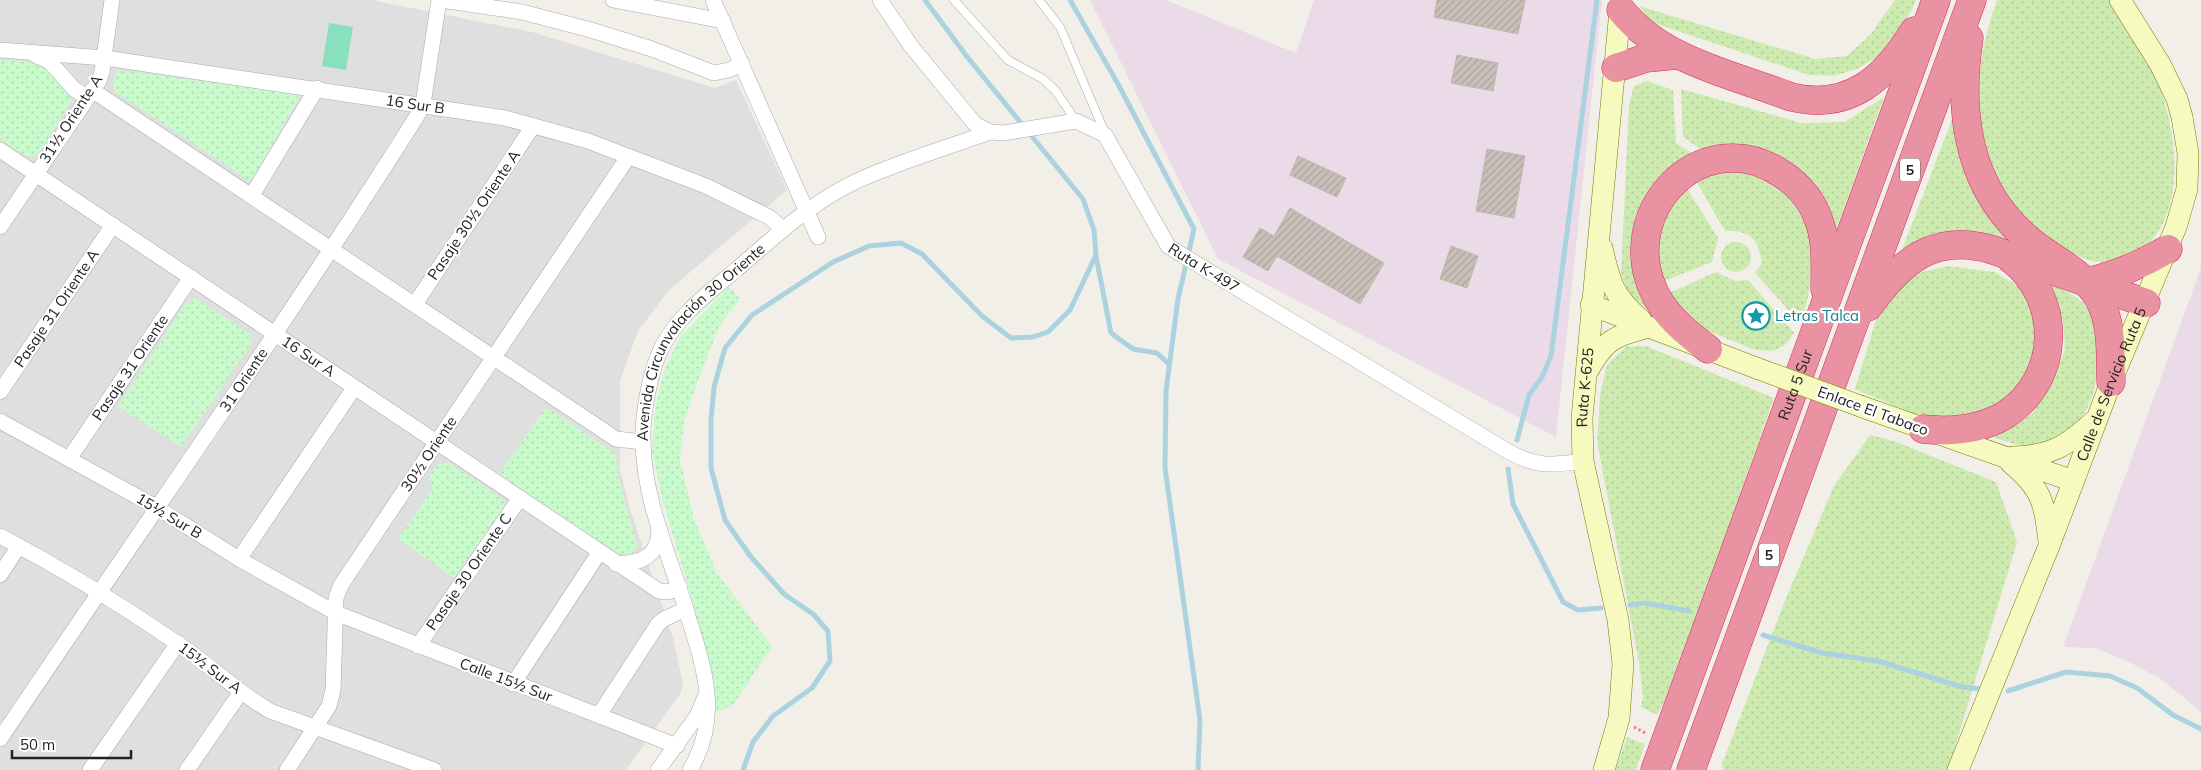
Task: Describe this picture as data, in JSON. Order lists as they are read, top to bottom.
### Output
{
  "streets": {
    "highway": ["5", "Ruta 5 Sur"],
    "main road": ["Calle de Servicio Ruta 5", "Ruta K-625", "Enlace El Tabaco"],
    "street": [
      "16 Sur B",
      "31½ Oriente A",
      "Pasaje 30½ Oriente A",
      "Ruta K-497",
      "Pasaje 31 Oriente A",
      "Avenida Circunvalación 30 Oriente",
      "16 Sur A",
      "Pasaje 31 Oriente",
      "31 Oriente",
      "30½ Oriente",
      "15½ Sur B",
      "Pasaje 30 Oriente C",
      "15½ Sur A",
      "Calle 15½ Sur"
    ]
  },
  "crossings": [
    ["16 Sur B", "31½ Oriente A"],
    ["16 Sur B", "Pasaje 30½ Oriente A"],
    ["16 Sur B", "Avenida Circunvalación 30 Oriente"],
    ["16 Sur B", "31 Oriente"],
    ["16 Sur B", "30½ Oriente"],
    ["31½ Oriente A", "16 Sur A"],
    ["Ruta K-497", "Ruta K-625"],
    ["Pasaje 31 Oriente A", "16 Sur A"],
    ["Avenida Circunvalación 30 Oriente", "16 Sur A"],
    ["16 Sur A", "Pasaje 31 Oriente"],
    ["16 Sur A", "31 Oriente"],
    ["16 Sur A", "30½ Oriente"],
    ["16 Sur A", "Pasaje 30 Oriente C"],
    ["Pasaje 31 Oriente", "15½ Sur B"],
    ["31 Oriente", "15½ Sur B"],
    ["31 Oriente", "15½ Sur A"],
    ["Calle de Servicio Ruta 5", "Enlace El Tabaco"],
    ["Ruta K-625", "Enlace El Tabaco"],
    ["30½ Oriente", "15½ Sur B"],
    ["30½ Oriente", "15½ Sur A"],
    ["30½ Oriente", "Calle 15½ Sur"],
    ["15½ Sur B", "Calle 15½ Sur"],
    ["Pasaje 30 Oriente C", "Calle 15½ Sur"]
  ],
  "places": {
    "place": ["Letras Talca"]
  },
  "scale_bar": "50 m"
}
